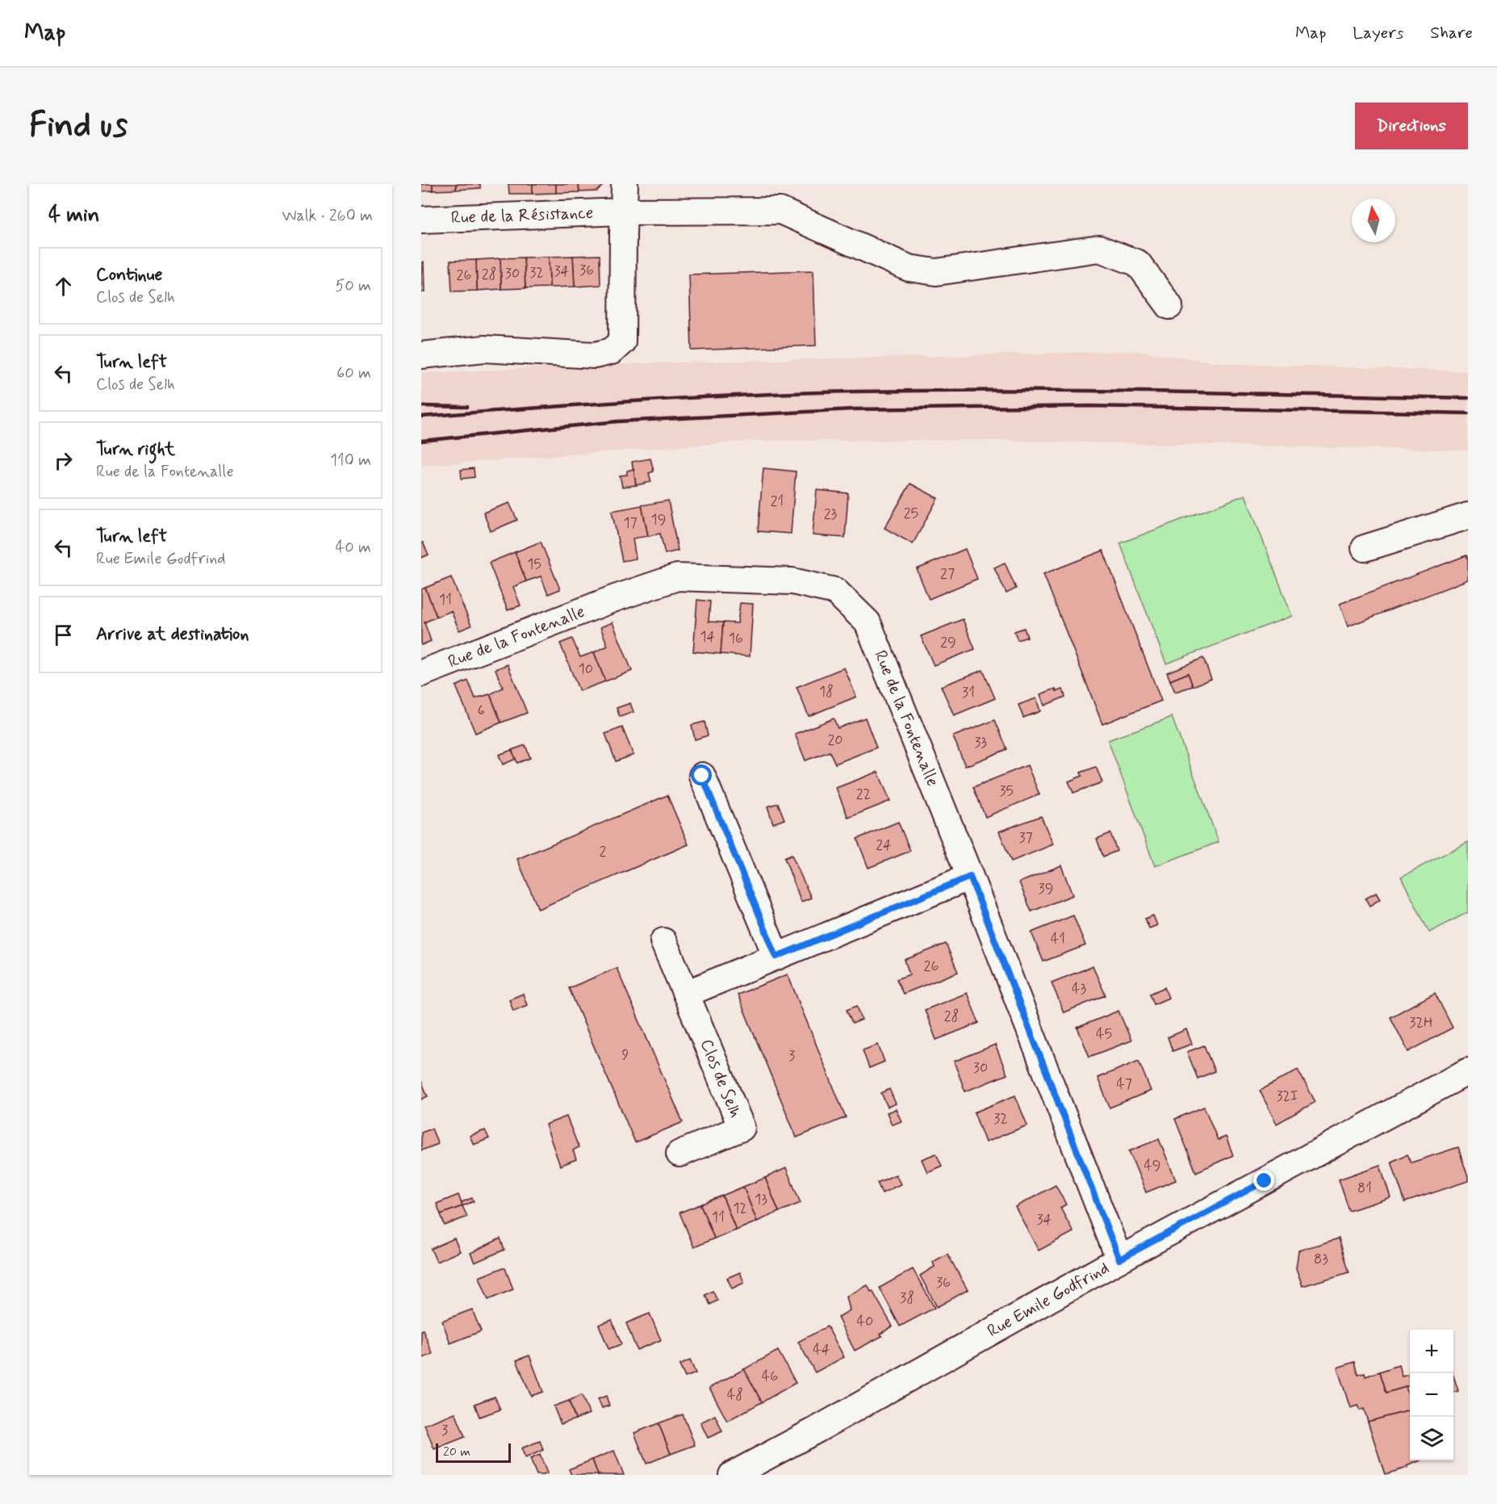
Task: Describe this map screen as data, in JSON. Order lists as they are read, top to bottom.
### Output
{
  "streets": {
    "street": [
      "Rue de la Résistance",
      "Rue de la Fontenalle",
      "Clos de Selh",
      "Rue Emile Godfrind"
    ]
  },
  "crossings": [
    ["Rue de la Fontenalle", "Rue Emile Godfrind"]
  ],
  "house_numbers": [
    "36",
    "34",
    "32",
    "30",
    "28",
    "26",
    "21",
    "25",
    "23",
    "19",
    "17",
    "15",
    "27",
    "11",
    "14",
    "16",
    "29",
    "10",
    "18",
    "31",
    "6",
    "20",
    "33",
    "35",
    "22",
    "37",
    "24",
    "2",
    "39",
    "41",
    "26",
    "43",
    "28",
    "32H",
    "45",
    "9",
    "3",
    "30",
    "47",
    "32I",
    "32",
    "49",
    "81",
    "13",
    "12",
    "11",
    "34",
    "83",
    "36",
    "38",
    "40",
    "44",
    "46",
    "48",
    "3"
  ],
  "scale_bar": "20 m",
  "north": "top",
  "page": {
    "header": "Map",
    "nav": ["Map", "Layers", "Share"],
    "buttons": "Directions",
    "title": "Find us",
    "heading": ["4 min", "Walk · 260 m"],
    "list": [
      ["Continue", "Clos de Selh", "50 m"],
      ["Turn left", "Clos de Selh", "60 m"],
      ["Turn right", "Rue de la Fontenalle", "110 m"],
      ["Turn left", "Rue Emile Godfrind", "40 m"],
      "Arrive at destination"
    ],
    "map_buttons": ["+", "−"],
    "scale": "20 m"
  }
}
